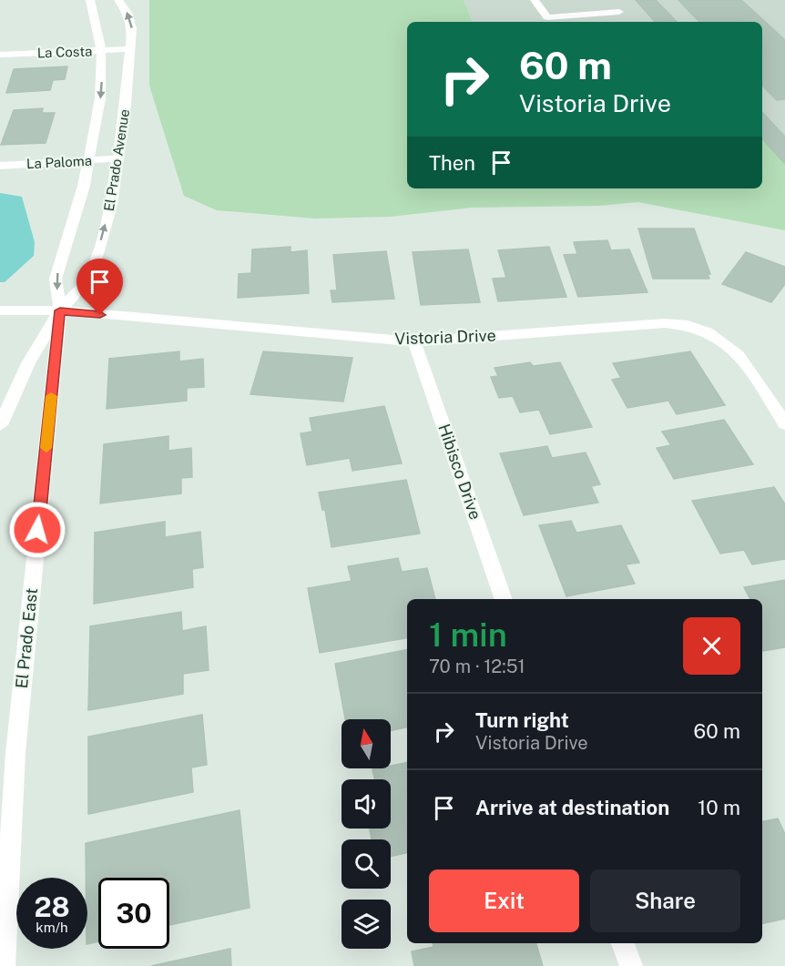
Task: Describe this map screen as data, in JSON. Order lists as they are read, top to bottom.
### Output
{
  "streets": {
    "street": [
      "La Costa",
      "El Prado Avenue",
      "La Paloma",
      "Vistoria Drive",
      "Hibisco Drive",
      "El Prado East"
    ]
  },
  "crossings": [
    ["La Costa", "El Prado Avenue"],
    ["La Costa", "El Prado East"],
    ["El Prado Avenue", "La Paloma"],
    ["El Prado Avenue", "Vistoria Drive"],
    ["El Prado Avenue", "El Prado East"],
    ["La Paloma", "El Prado East"],
    ["Vistoria Drive", "Hibisco Drive"],
    ["Vistoria Drive", "El Prado East"]
  ],
  "one_way": ["El Prado Avenue"],
  "north": "top",
  "page": {
    "turn": ["60 m", "Vistoria Drive"],
    "then": "Then",
    "heading": ["1 min", "70 m · 12:51"],
    "list": [
      {
        "name": "Turn right",
        "note": "Vistoria Drive",
        "value": "60 m"
      },
      {
        "name": "Arrive at destination",
        "value": "10 m"
      }
    ],
    "buttons": ["Exit", "Share"],
    "speed": "28 km/h",
    "limit": "30"
  }
}
